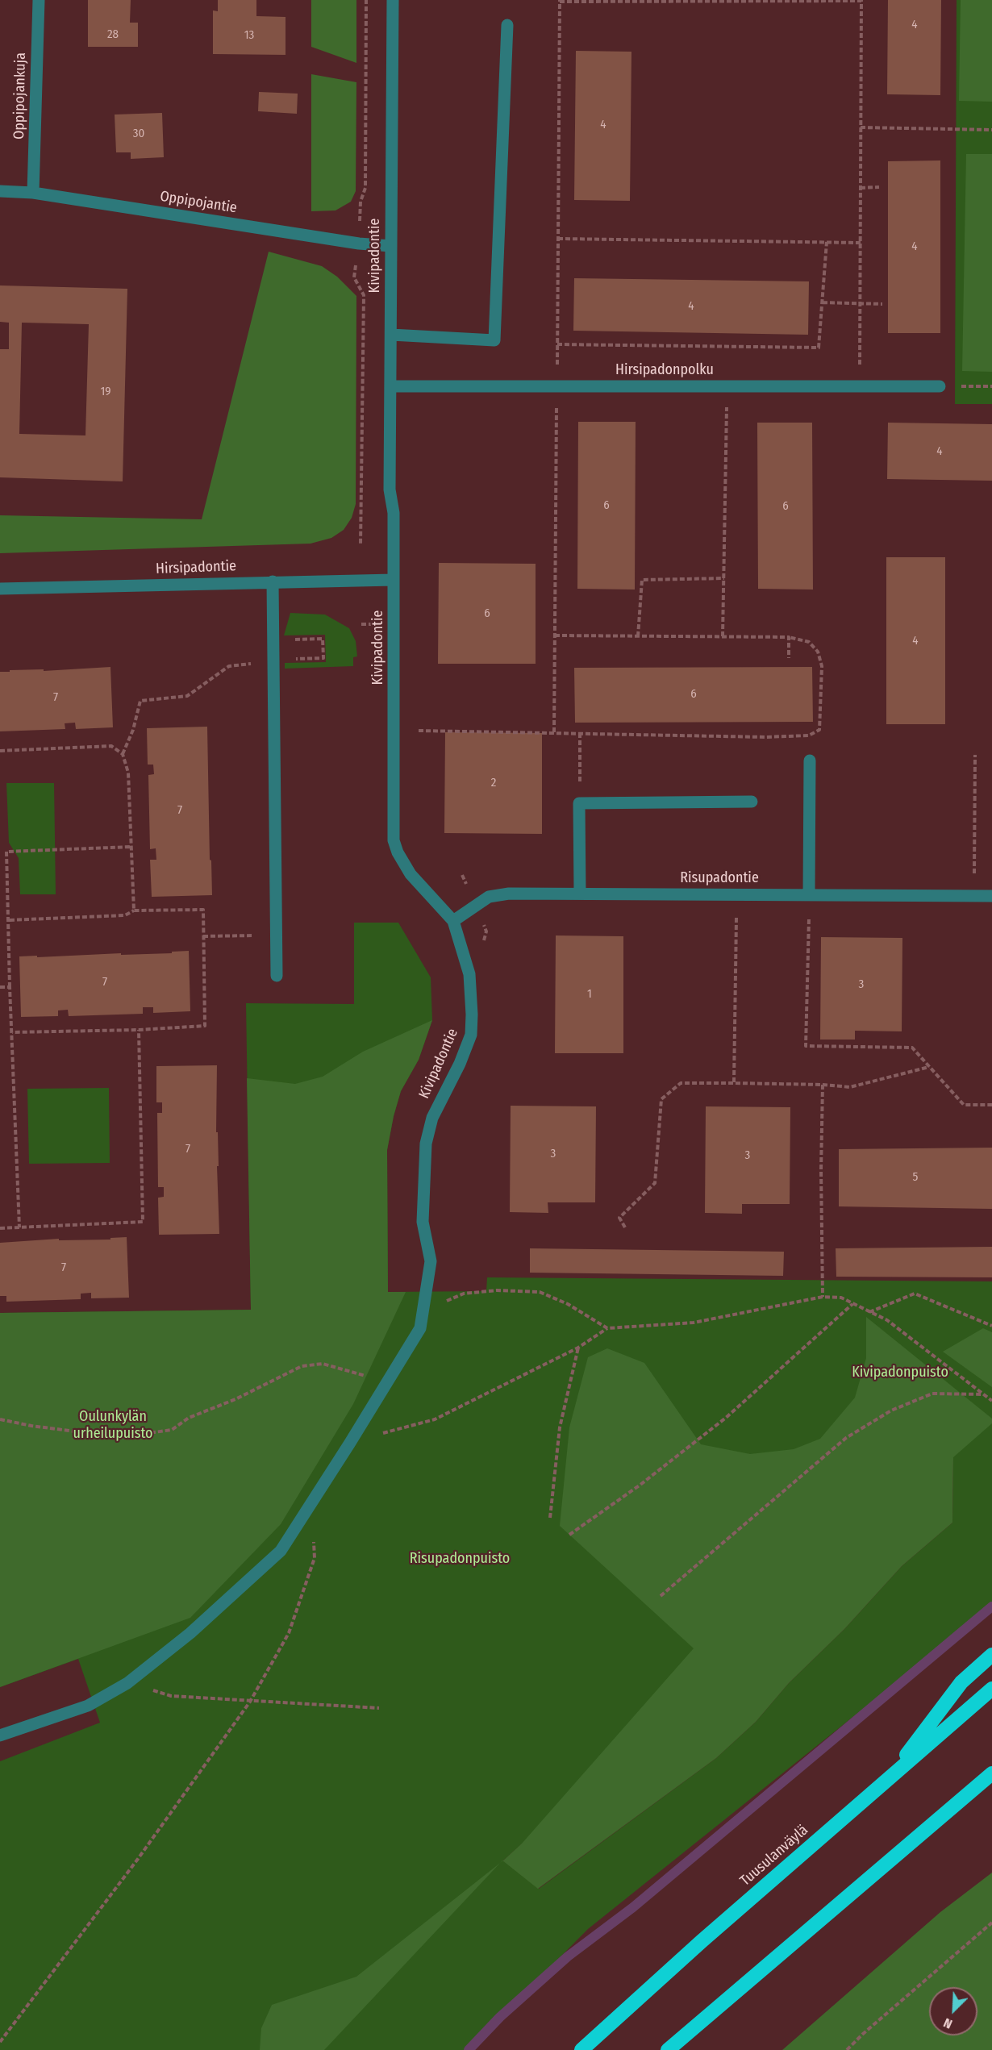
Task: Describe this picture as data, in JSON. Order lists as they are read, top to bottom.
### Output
{
  "streets": {
    "highway": ["Tuusulanväylä"],
    "street": [
      "Oppipojankuja",
      "Oppipojantie",
      "Kivipadontie",
      "Hirsipadonpolku",
      "Hirsipadontie",
      "Risupadontie"
    ]
  },
  "crossings": [
    ["Oppipojankuja", "Oppipojantie"],
    ["Oppipojantie", "Kivipadontie"],
    ["Kivipadontie", "Hirsipadonpolku"],
    ["Kivipadontie", "Hirsipadontie"],
    ["Kivipadontie", "Risupadontie"]
  ],
  "parks": ["Kivipadonpuisto", "Oulunkylän urheilupuisto", "Risupadonpuisto"],
  "house_numbers": [
    "4",
    "28",
    "13",
    "4",
    "30",
    "4",
    "4",
    "19",
    "4",
    "6",
    "6",
    "6",
    "4",
    "6",
    "7",
    "2",
    "7",
    "7",
    "3",
    "1",
    "7",
    "3",
    "3",
    "5",
    "7"
  ],
  "north": "bottom left"
}
